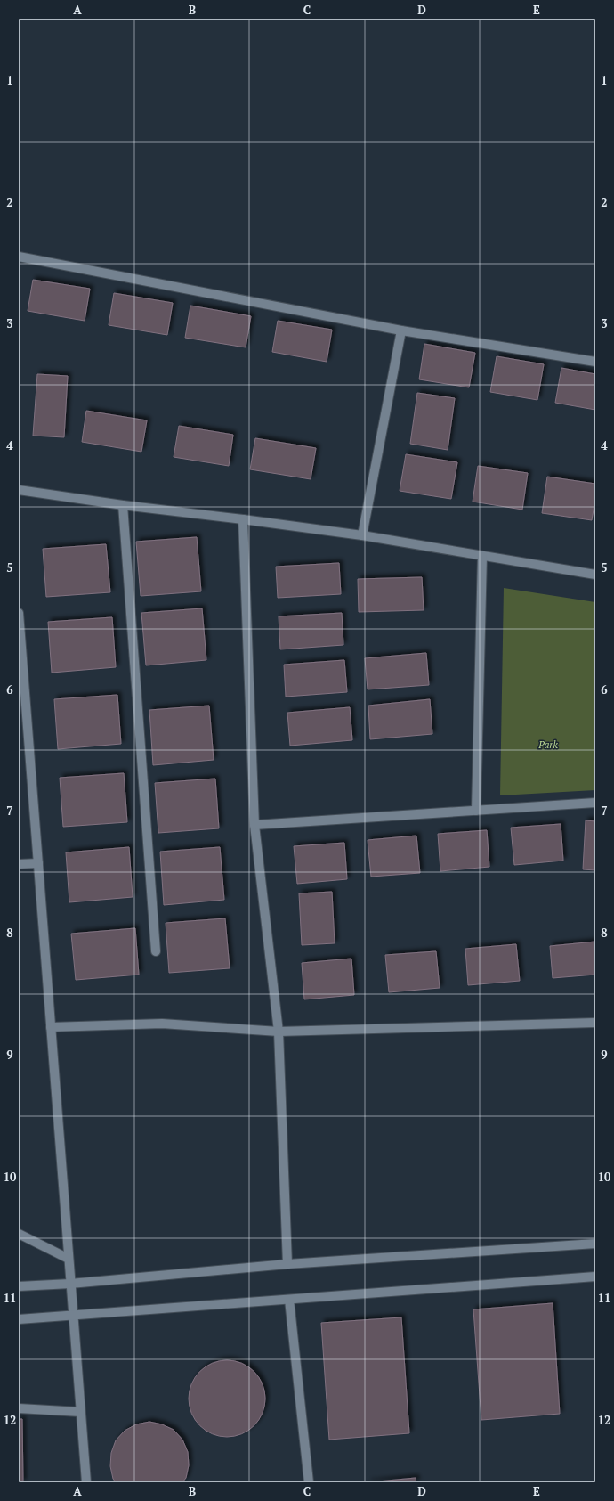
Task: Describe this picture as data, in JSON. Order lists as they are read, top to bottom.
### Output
{
  "parks": ["Park"],
  "grid": {
    "columns": [
      "A",
      "B",
      "C",
      "D",
      "E"
    ],
    "rows": [
      "1",
      "2",
      "3",
      "4",
      "5",
      "6",
      "7",
      "8",
      "9",
      "10",
      "11",
      "12"
    ]
  }
}
